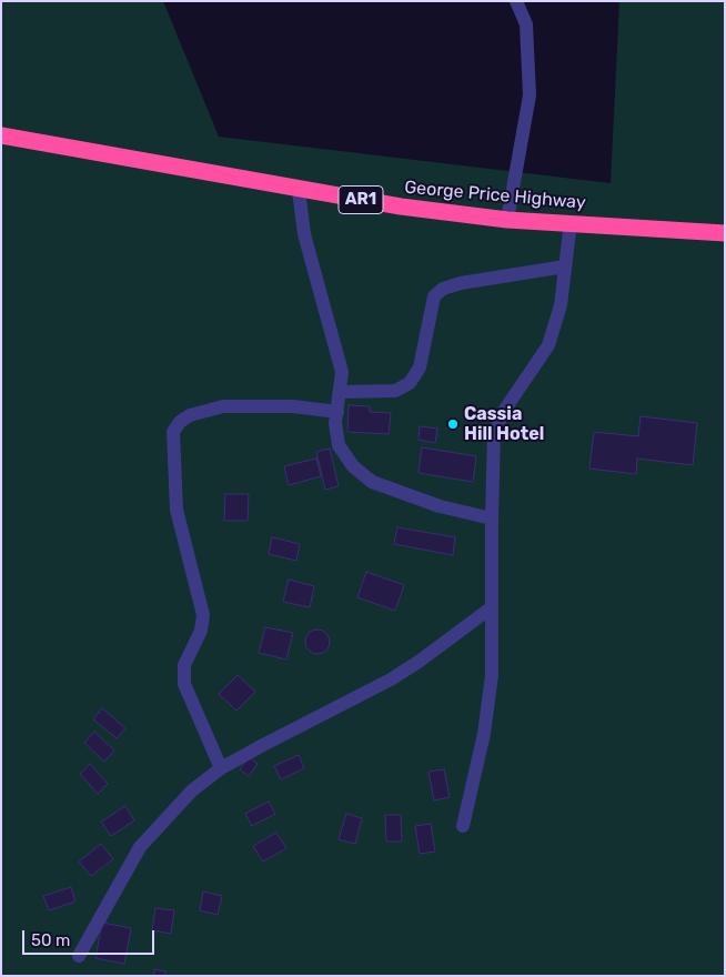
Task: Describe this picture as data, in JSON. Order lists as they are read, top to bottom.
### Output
{
  "streets": {
    "highway": ["George Price Highway", "AR1"]
  },
  "places": ["Cassia Hill Hotel"],
  "scale_bar": "50 m"
}
